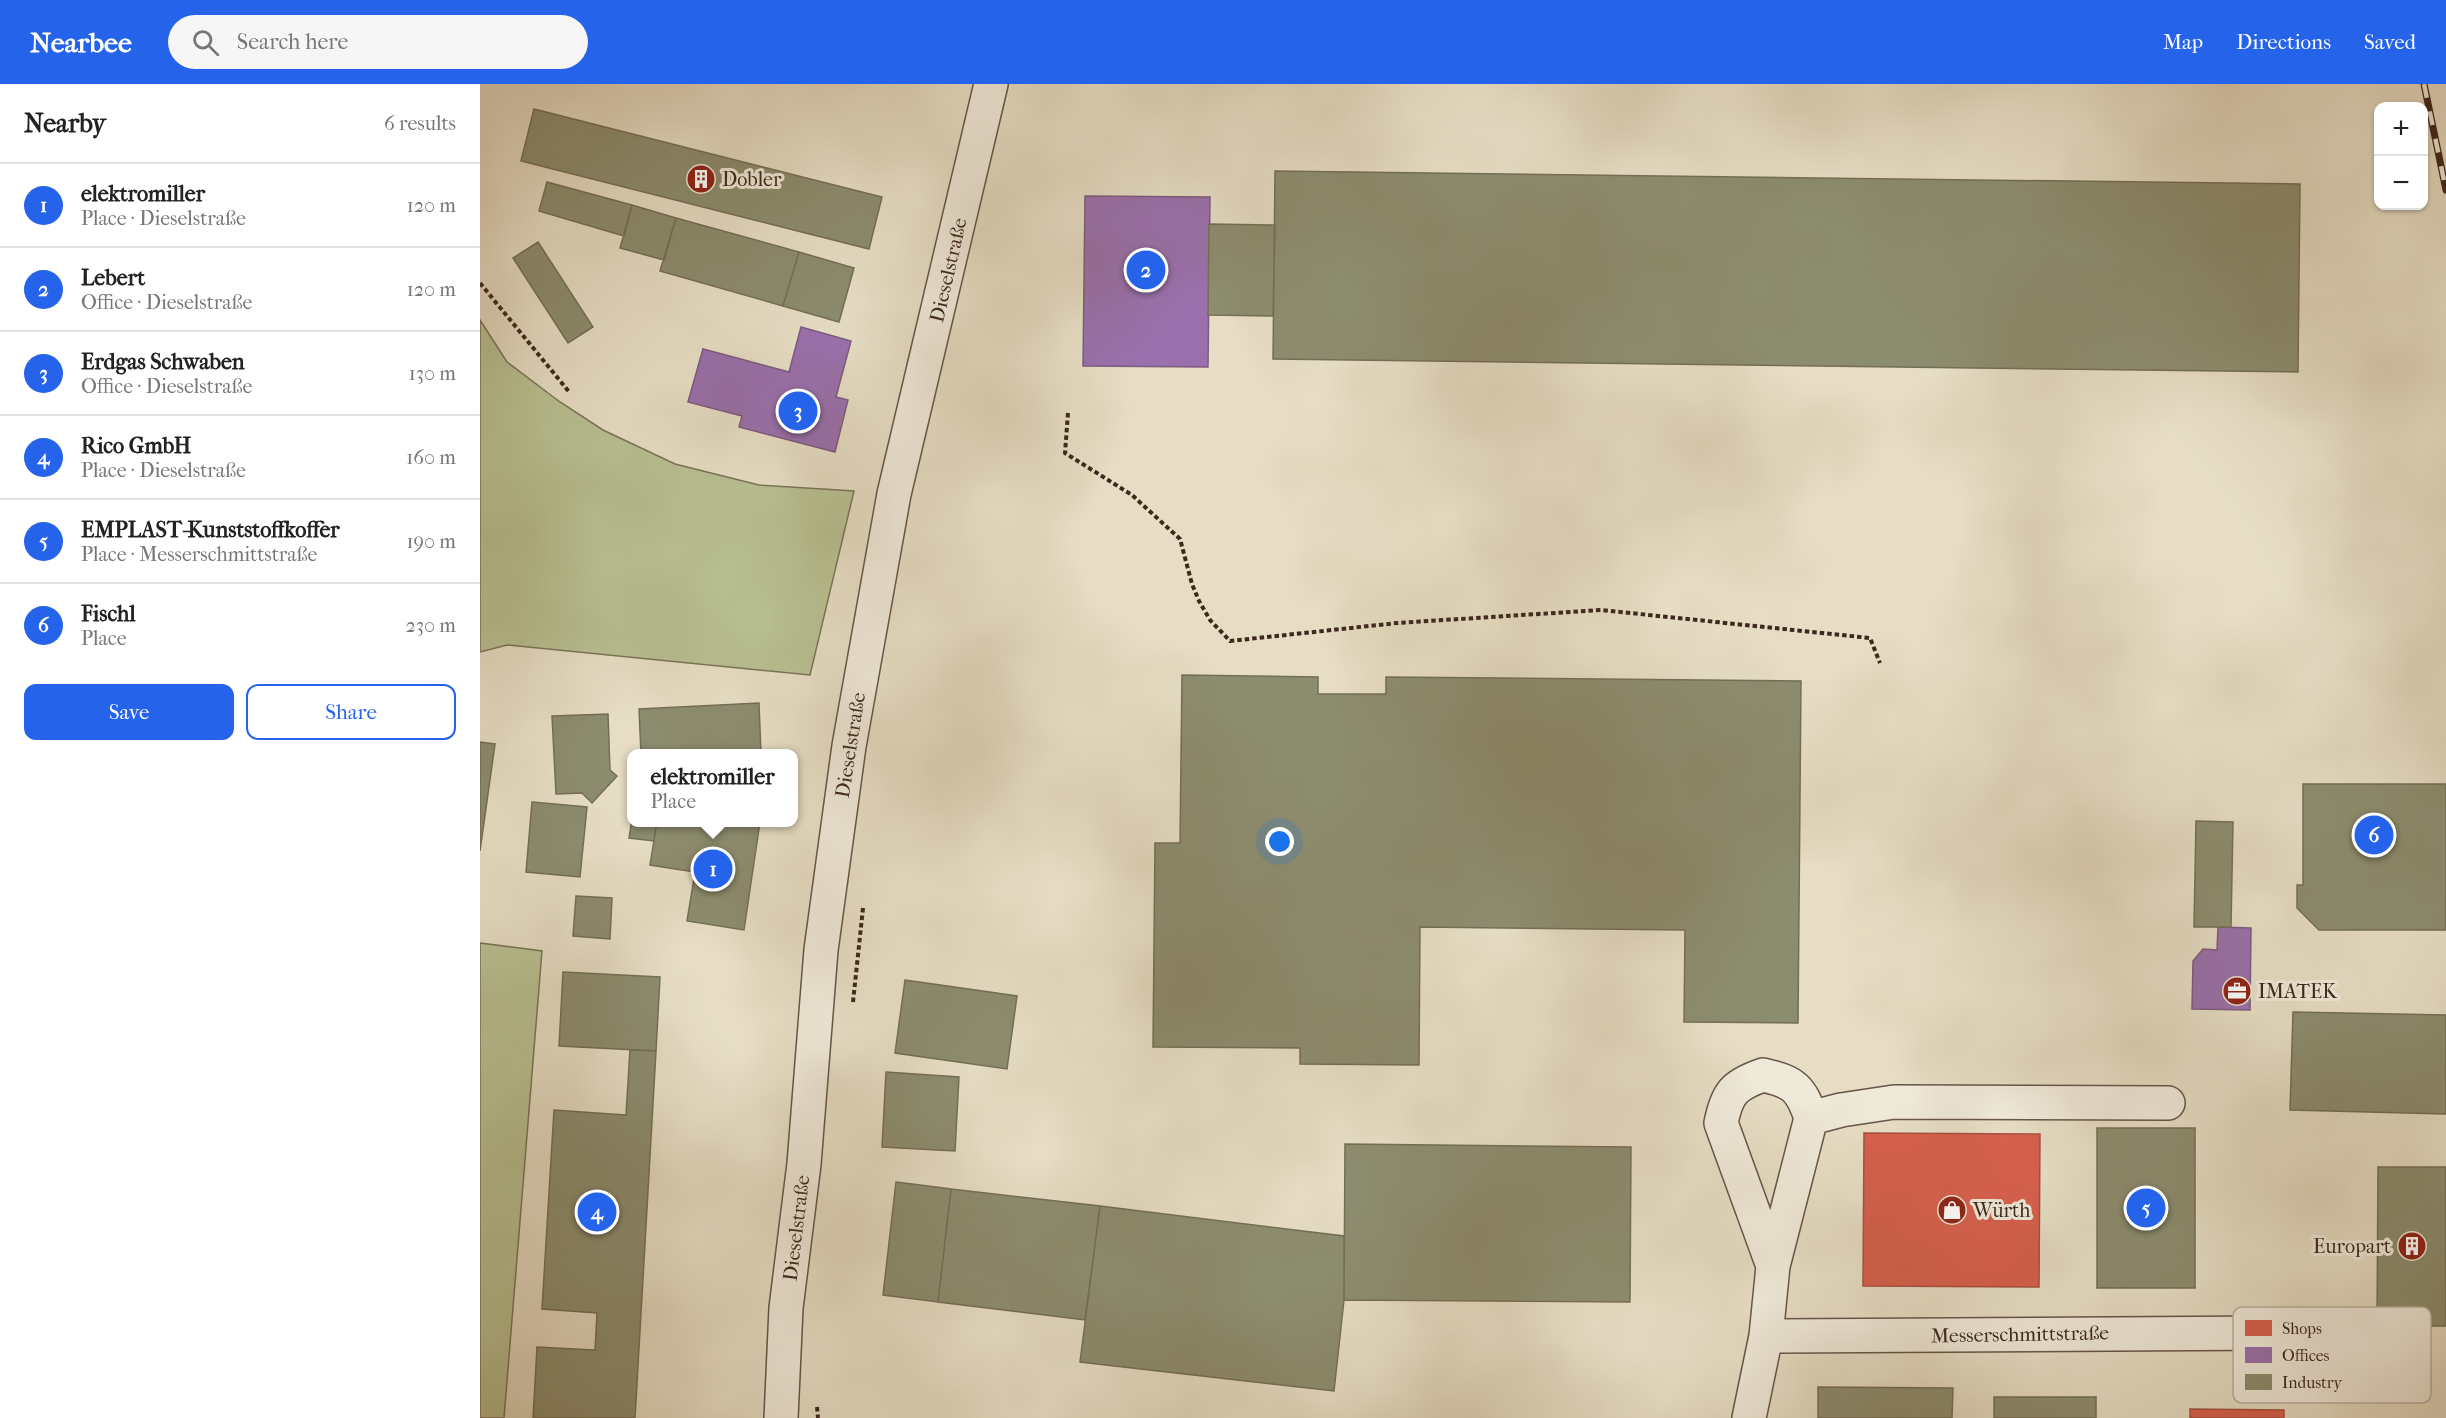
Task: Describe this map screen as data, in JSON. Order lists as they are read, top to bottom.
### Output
{
  "streets": {
    "street": ["Dieselstraße", "Messerschmittstraße"]
  },
  "places": {
    "building": ["Dobler", "Europart"],
    "office": ["IMATEK"],
    "shop": ["Würth"]
  },
  "legend": ["Shops", "Offices", "Industry"],
  "page": {
    "header": "Nearbee",
    "search": "Search here",
    "nav": ["Map", "Directions", "Saved"],
    "heading": ["Nearby", "6 results"],
    "map_buttons": ["+", "−"],
    "list": [
      {
        "mark": "1",
        "name": "elektromiller",
        "note": "Place · Dieselstraße",
        "value": "120 m"
      },
      {
        "mark": "2",
        "name": "Lebert",
        "note": "Office · Dieselstraße",
        "value": "120 m"
      },
      {
        "mark": "3",
        "name": "Erdgas Schwaben",
        "note": "Office · Dieselstraße",
        "value": "130 m"
      },
      {
        "mark": "4",
        "name": "Rico GmbH",
        "note": "Place · Dieselstraße",
        "value": "160 m"
      },
      {
        "mark": "5",
        "name": "EMPLAST-Kunststoffkoffer",
        "note": "Place · Messerschmittstraße",
        "value": "190 m"
      },
      {
        "mark": "6",
        "name": "Fischl",
        "note": "Place",
        "value": "230 m"
      }
    ],
    "pins": [
      "2",
      "3",
      "6",
      "1",
      "5",
      "4"
    ],
    "buttons": ["Save", "Share"],
    "popup": ["elektromiller", "Place"]
  }
}
